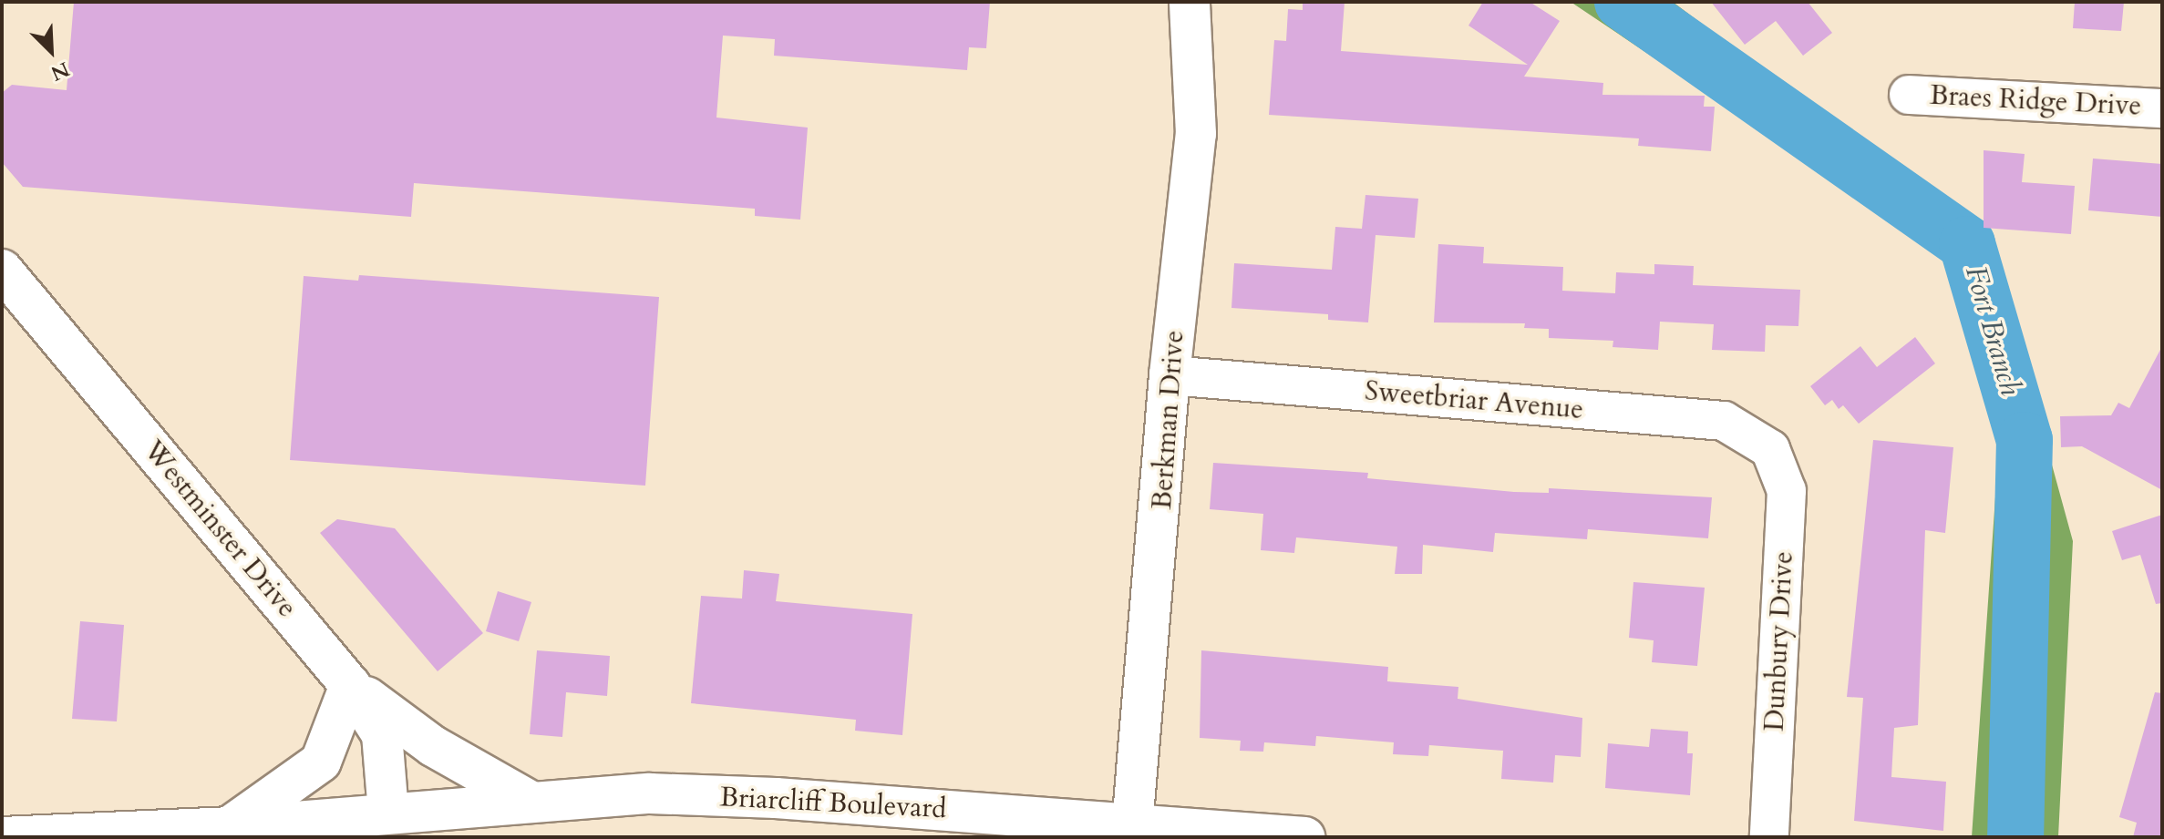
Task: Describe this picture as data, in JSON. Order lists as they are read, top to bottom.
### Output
{
  "streets": {
    "street": [
      "Braes Ridge Drive",
      "Sweetbriar Avenue",
      "Berkman Drive",
      "Westminster Drive",
      "Dunbury Drive",
      "Briarcliff Boulevard"
    ]
  },
  "crossings": [
    ["Sweetbriar Avenue", "Berkman Drive"],
    ["Sweetbriar Avenue", "Dunbury Drive"],
    ["Berkman Drive", "Briarcliff Boulevard"],
    ["Westminster Drive", "Briarcliff Boulevard"]
  ],
  "water": ["Fort Branch"],
  "north": "bottom right"
}
